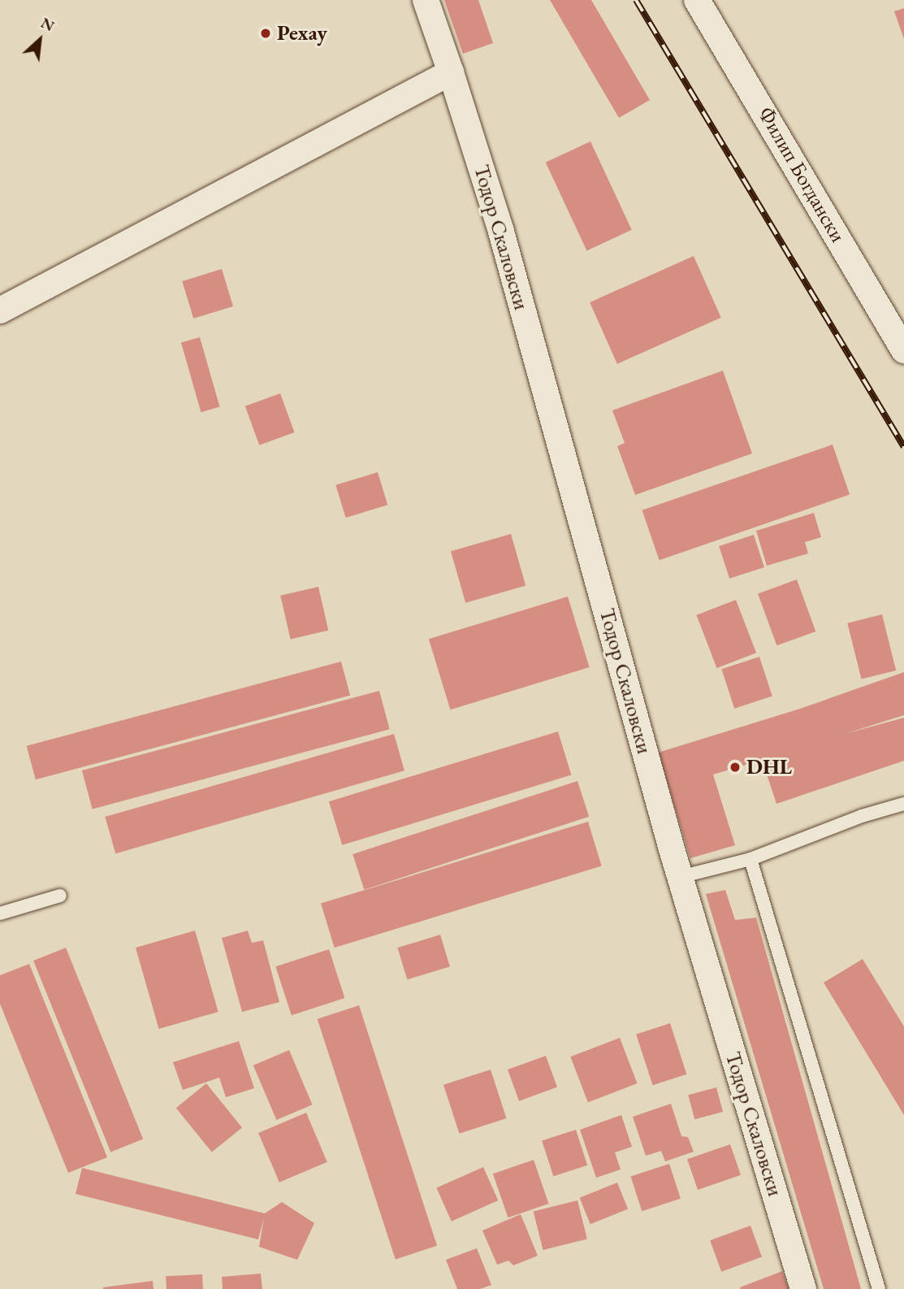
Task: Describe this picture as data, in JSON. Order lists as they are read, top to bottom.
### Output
{
  "streets": {
    "street": ["Филип Богдански", "Тодор Скаловски"]
  },
  "places": ["Рехау", "DHL"],
  "north": "top right"
}
